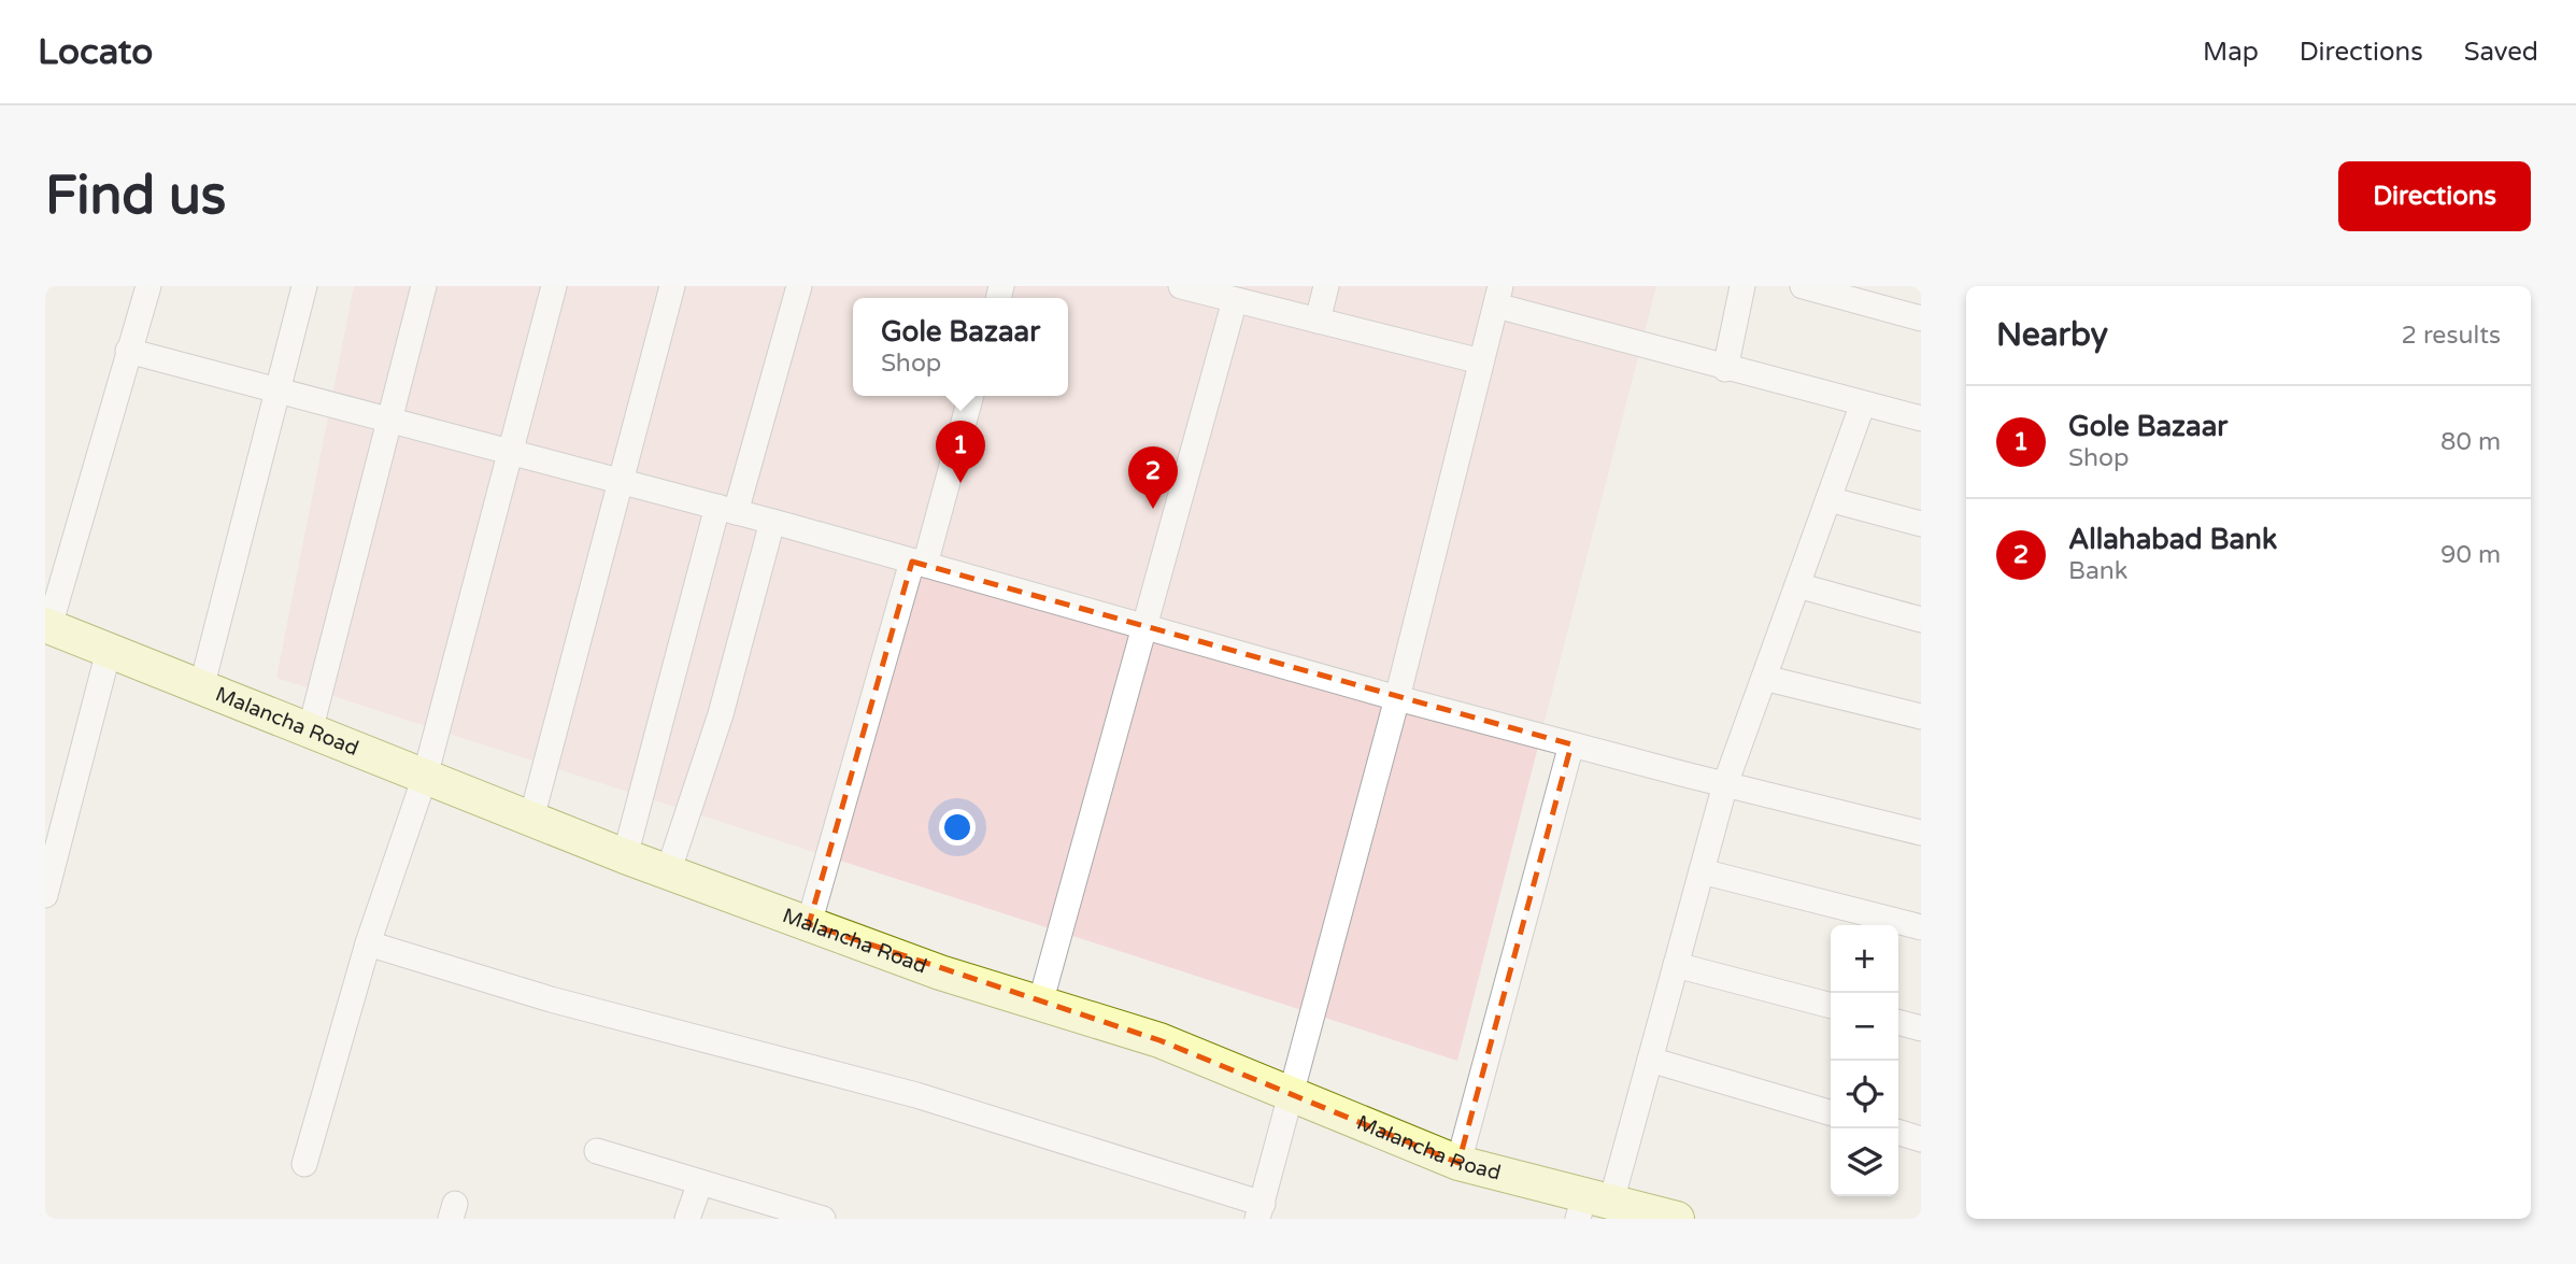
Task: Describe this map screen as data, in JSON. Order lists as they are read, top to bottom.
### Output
{
  "streets": {
    "main road": ["Malancha Road"]
  },
  "page": {
    "header": "Locato",
    "nav": ["Map", "Directions", "Saved"],
    "buttons": "Directions",
    "title": "Find us",
    "heading": ["Nearby", "2 results"],
    "popup": ["Gole Bazaar", "Shop"],
    "list": [
      {
        "mark": "1",
        "name": "Gole Bazaar",
        "note": "Shop",
        "value": "80 m"
      },
      {
        "mark": "2",
        "name": "Allahabad Bank",
        "note": "Bank",
        "value": "90 m"
      }
    ],
    "pins": ["1", "2"],
    "map_buttons": ["+", "−"]
  }
}
